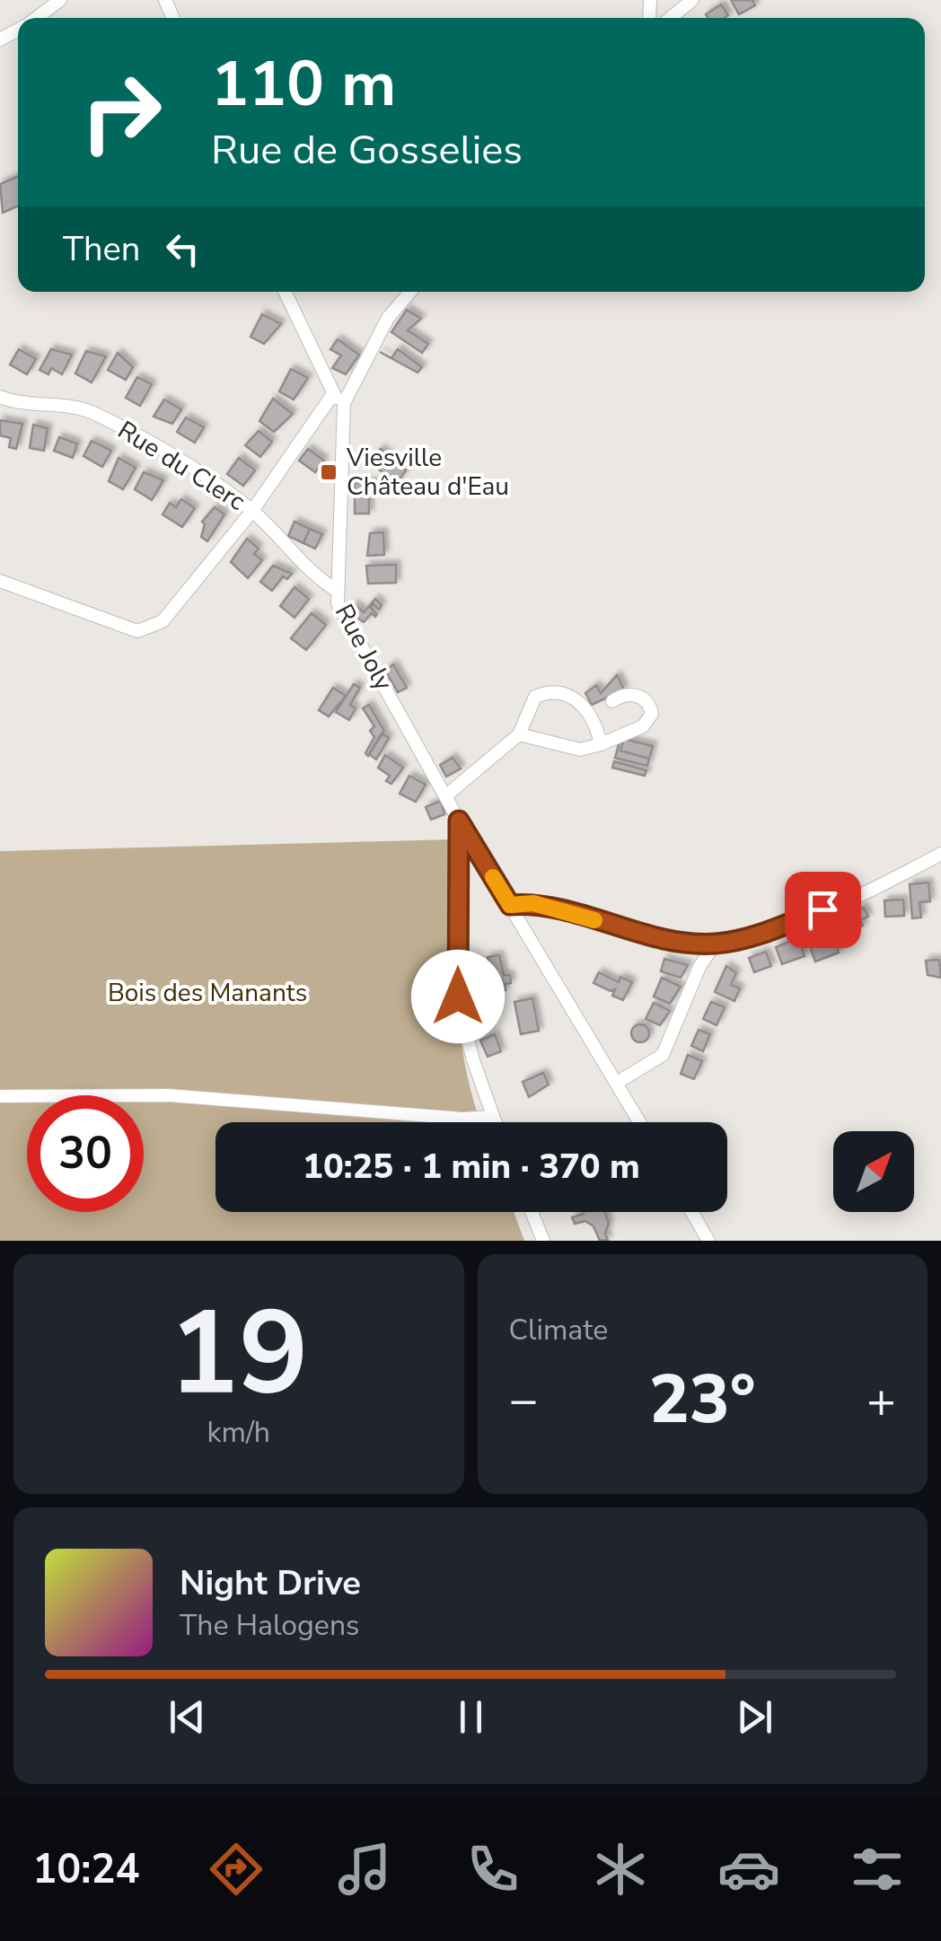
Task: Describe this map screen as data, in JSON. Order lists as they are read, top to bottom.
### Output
{
  "streets": {
    "street": ["Rue du Clerc", "Rue Joly"]
  },
  "crossings": [
    ["Rue du Clerc", "Rue Joly"]
  ],
  "parks": ["Bois des Manants"],
  "places": {
    "transit": ["Viesville Château d'Eau"]
  },
  "north": "top right",
  "page": {
    "turn": ["110 m", "Rue de Gosselies"],
    "then": "Then",
    "limit": "30",
    "trip": "10:25 · 1 min · 370 m",
    "tile": [
      ["19", "km/h"],
      "Climate"
    ],
    "heat": ["−", "23°", "+"],
    "song": ["Night Drive", "The Halogens"],
    "tabs": "10:24"
  }
}
